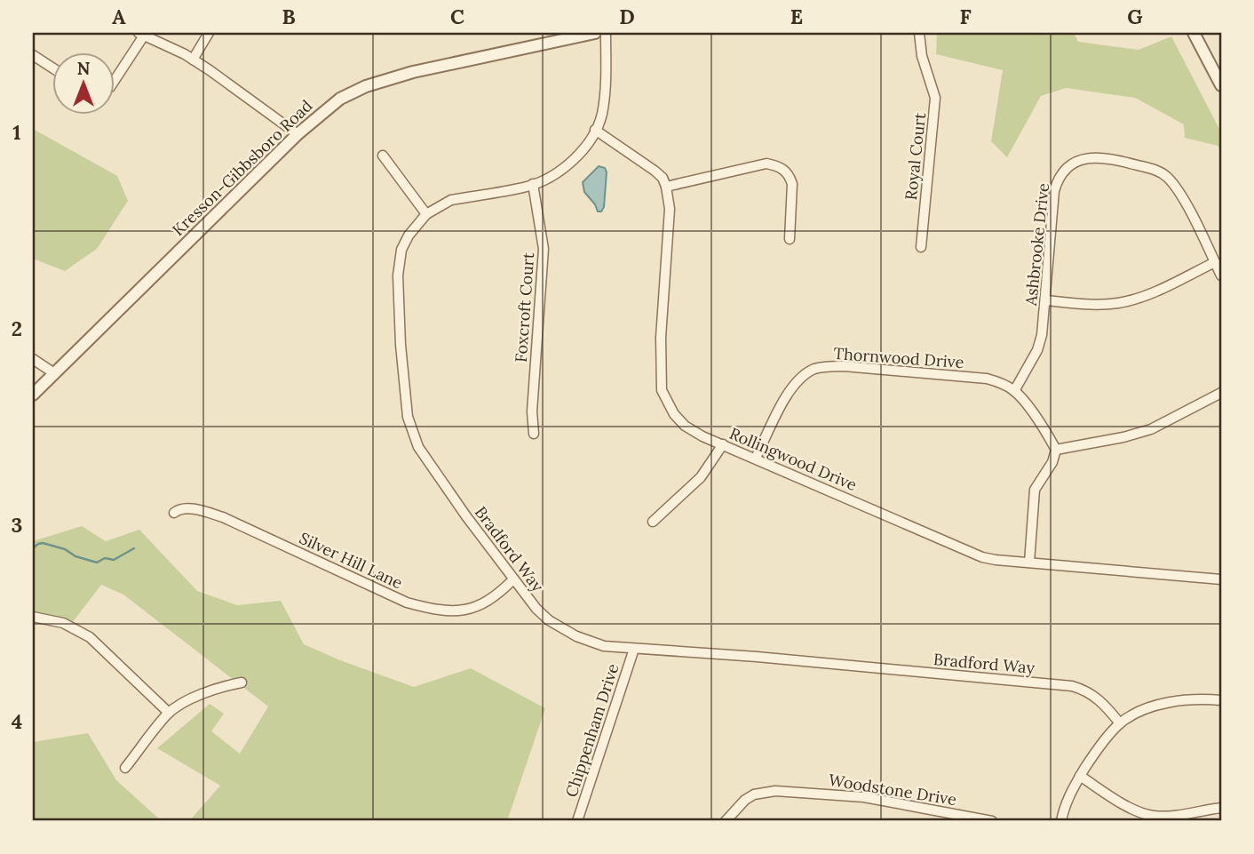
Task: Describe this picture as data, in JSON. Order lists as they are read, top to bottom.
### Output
{
  "streets": {
    "street": [
      "Royal Court",
      "Kresson-Gibbsboro Road",
      "Ashbrooke Drive",
      "Foxcroft Court",
      "Thornwood Drive",
      "Rollingwood Drive",
      "Bradford Way",
      "Silver Hill Lane",
      "Chippenham Drive",
      "Woodstone Drive"
    ]
  },
  "crossings": [
    ["Ashbrooke Drive", "Thornwood Drive"],
    ["Foxcroft Court", "Bradford Way"],
    ["Thornwood Drive", "Rollingwood Drive"],
    ["Bradford Way", "Silver Hill Lane"],
    ["Bradford Way", "Chippenham Drive"]
  ],
  "north": "top",
  "grid": {
    "columns": [
      "A",
      "B",
      "C",
      "D",
      "E",
      "F",
      "G"
    ],
    "rows": [
      "1",
      "2",
      "3",
      "4"
    ]
  }
}
